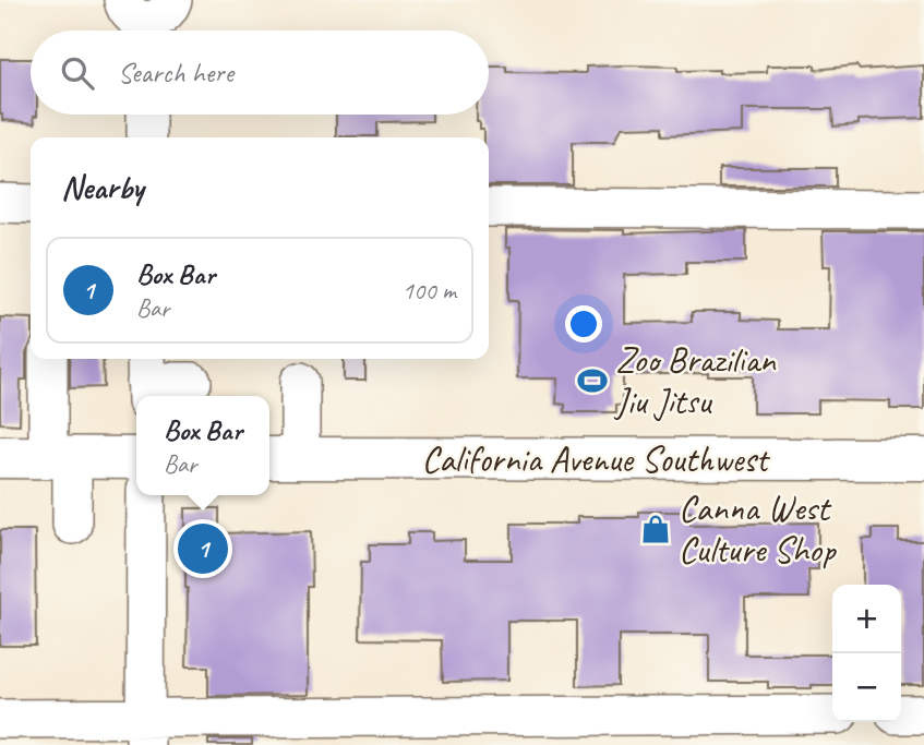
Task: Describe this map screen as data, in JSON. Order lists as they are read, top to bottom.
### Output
{
  "streets": {
    "main road": ["California Avenue Southwest"]
  },
  "places": {
    "sports": ["Zoo Brazilian Jiu Jitsu"],
    "shop": ["Canna West Culture Shop"]
  },
  "page": {
    "search": "Search here",
    "heading": "Nearby",
    "list": [
      {
        "mark": "1",
        "name": "Box Bar",
        "note": "Bar",
        "value": "100 m"
      }
    ],
    "popup": ["Box Bar", "Bar"],
    "pins": "1",
    "map_buttons": ["+", "−"]
  }
}
